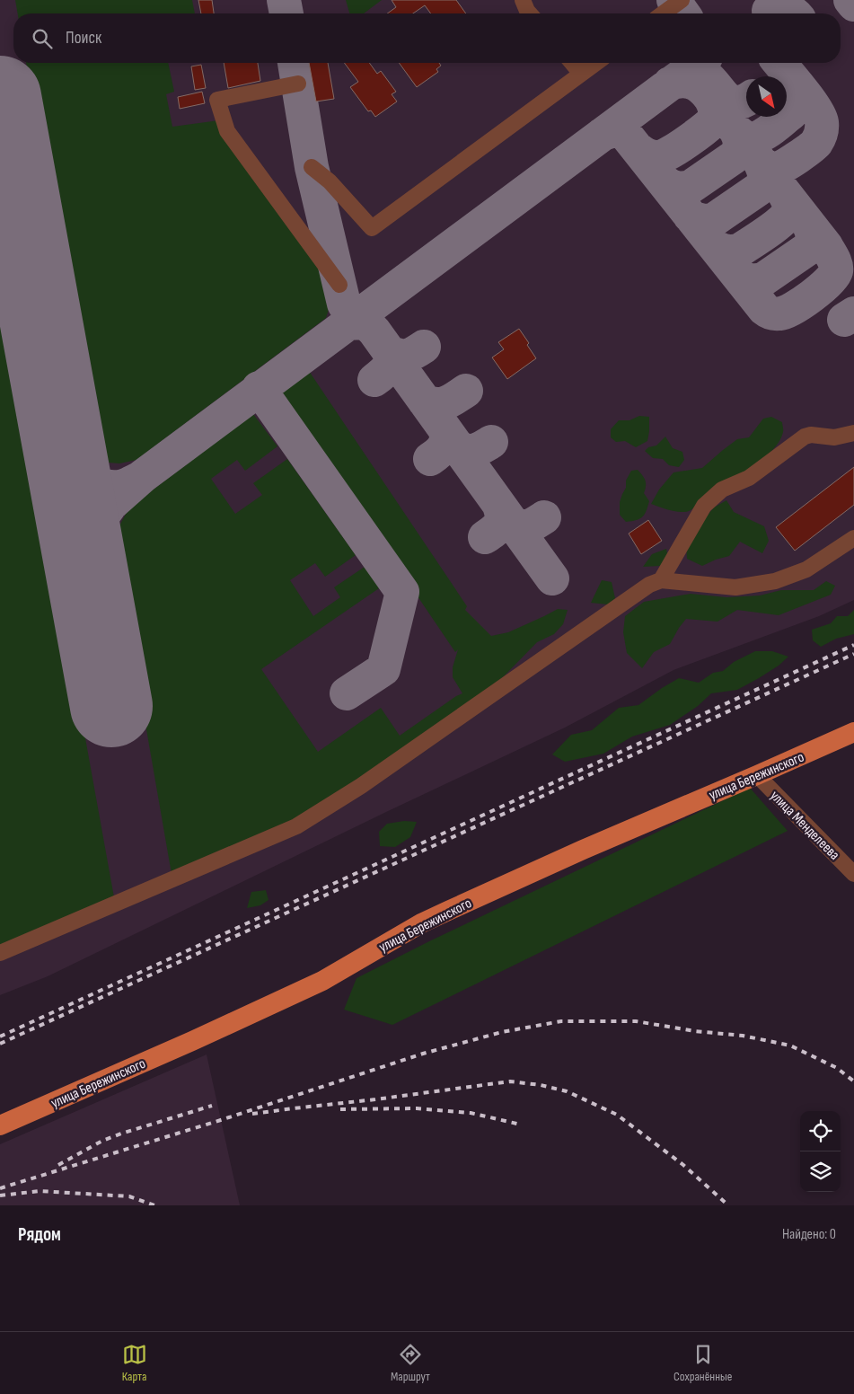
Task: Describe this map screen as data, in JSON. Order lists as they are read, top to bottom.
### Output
{
  "streets": {
    "main road": ["улица Бережинского"],
    "street": ["улица Менделеева"]
  },
  "crossings": [
    ["улица Бережинского", "улица Менделеева"]
  ],
  "north": "bottom right",
  "page": {
    "search": "Поиск",
    "heading": ["Рядом", "Найдено: 0"],
    "nav": ["Карта", "Маршрут", "Сохранённые"]
  }
}
